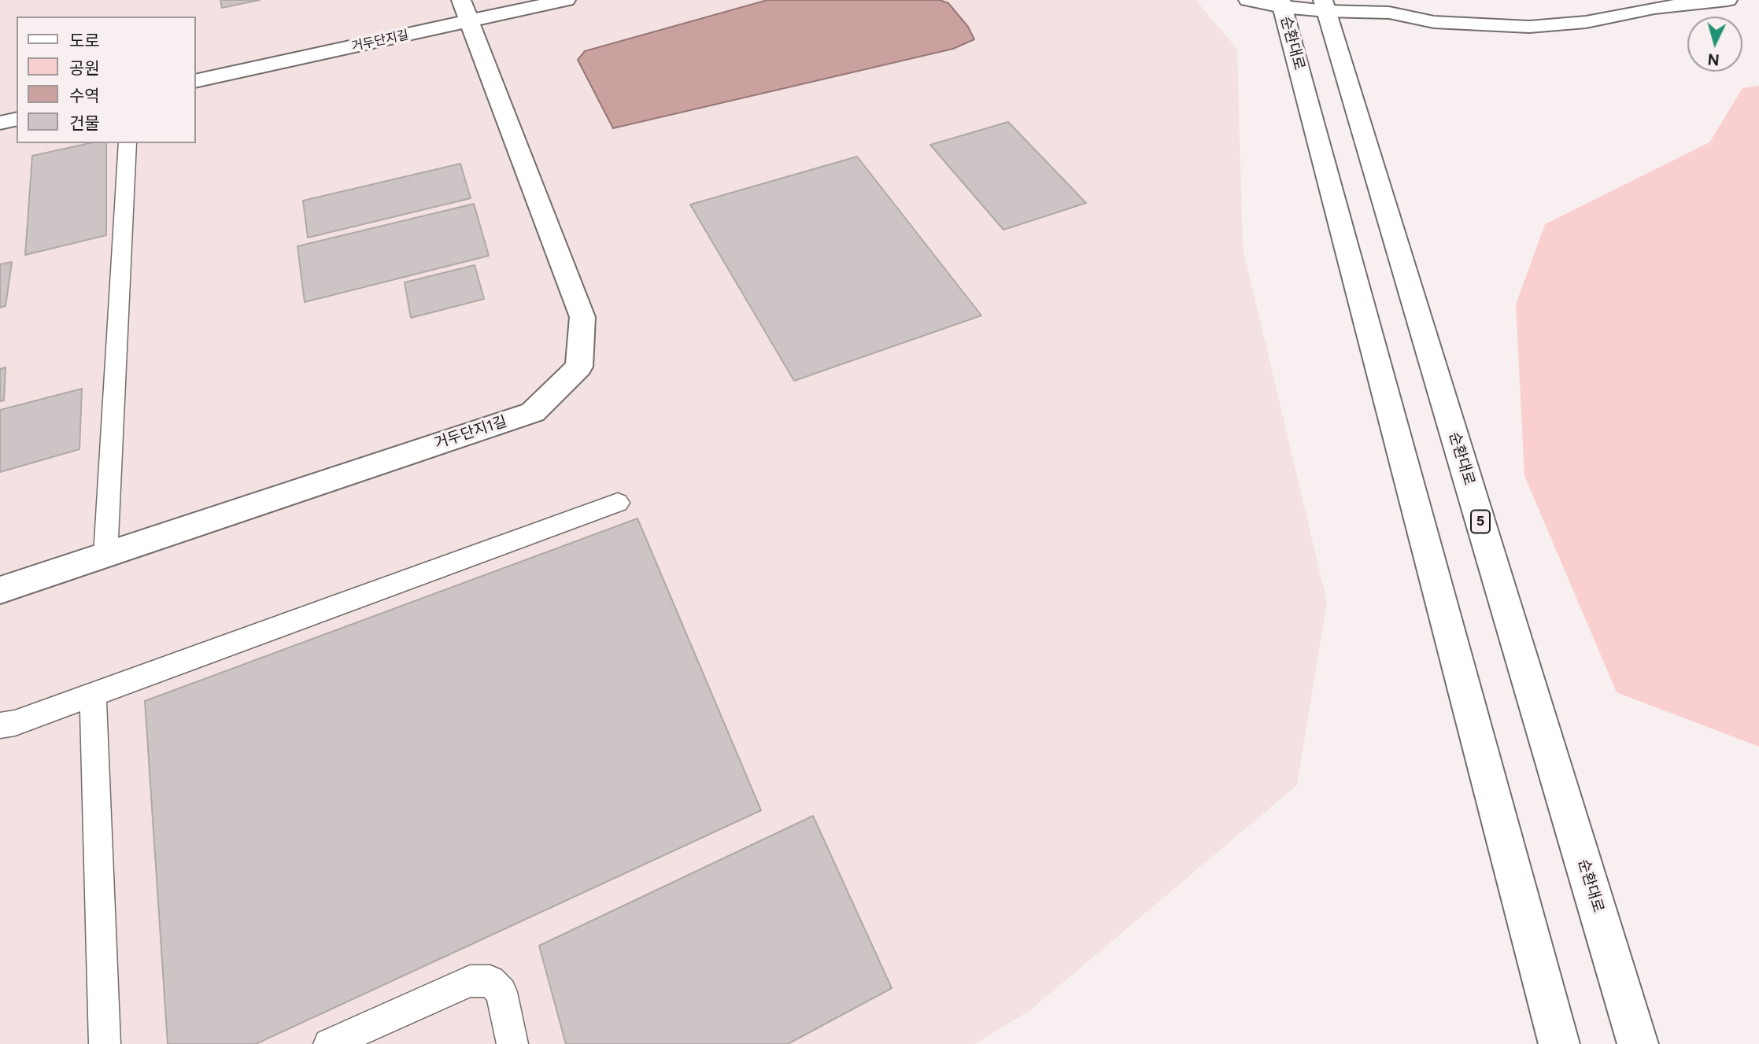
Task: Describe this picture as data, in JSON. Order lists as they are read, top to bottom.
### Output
{
  "streets": {
    "main road": [
      "거두단지길",
      "순환대로",
      "거두단지1길",
      "5"
    ]
  },
  "crossings": [
    ["거두단지길", "거두단지1길"]
  ],
  "legend": [
    "도로",
    "공원",
    "수역",
    "건물"
  ],
  "north": "bottom"
}
